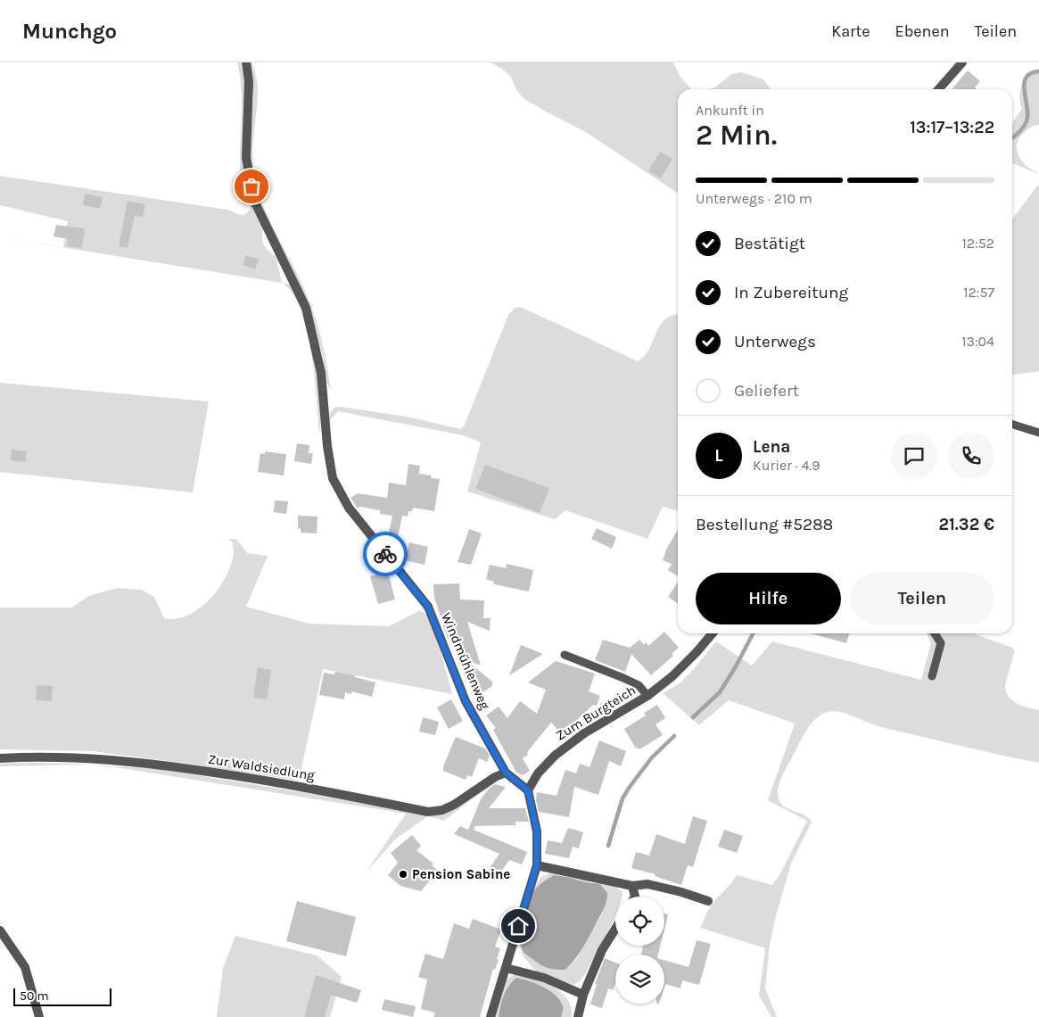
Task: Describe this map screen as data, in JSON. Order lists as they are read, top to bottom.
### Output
{
  "streets": {
    "street": ["Windmühlenweg", "Zum Burgteich", "Zur Waldsiedlung"]
  },
  "crossings": [
    ["Windmühlenweg", "Zum Burgteich"],
    ["Windmühlenweg", "Zur Waldsiedlung"]
  ],
  "places": ["Pension Sabine"],
  "scale_bar": "50 m",
  "page": {
    "header": "Munchgo",
    "nav": ["Karte", "Ebenen", "Teilen"],
    "heading": ["2 Min.", "Ankunft in", "13:17–13:22"],
    "panel": [
      "Lena",
      "Kurier · 4.9",
      "Bestellung #5288",
      "21.32 €"
    ],
    "bar": "Unterwegs · 210 m",
    "list": [
      ["Bestätigt", "12:52"],
      ["In Zubereitung", "12:57"],
      ["Unterwegs", "13:04"],
      "Geliefert"
    ],
    "round": "L",
    "buttons": ["Hilfe", "Teilen"],
    "scale": "50 m"
  }
}
